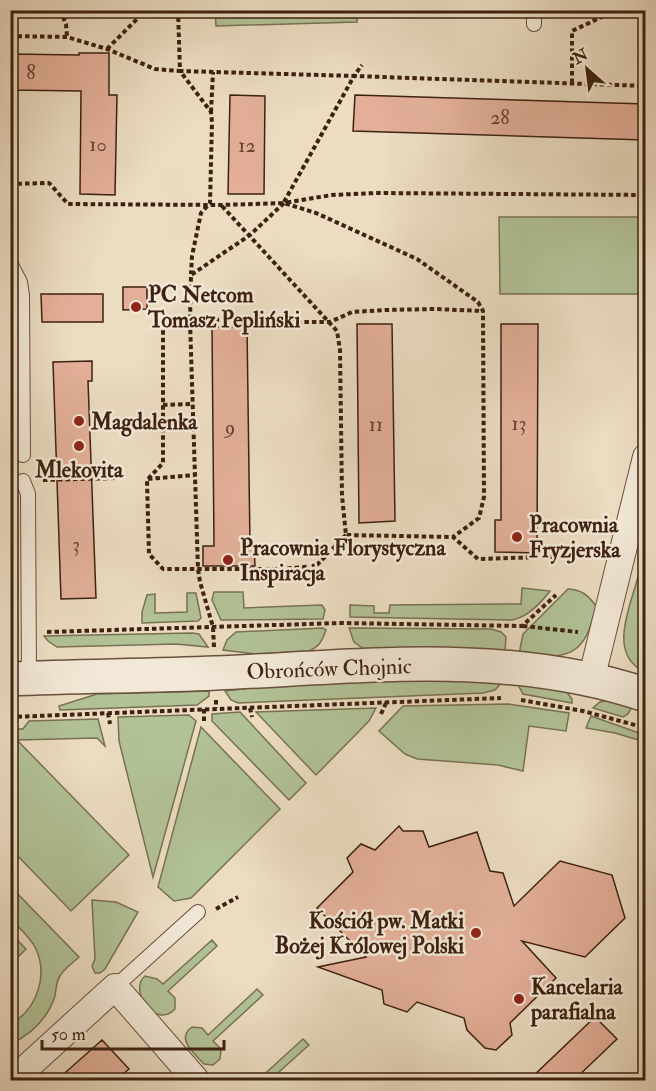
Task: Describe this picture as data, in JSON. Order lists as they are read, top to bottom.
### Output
{
  "streets": {
    "street": ["Obrońców Chojnic"]
  },
  "places": [
    "PC Netcom Tomasz Pepliński",
    "Magdalenka",
    "Mlekovita",
    "Pracownia Fryzjerska",
    "Pracownia Florystyczna Inspiracja",
    "Kościół pw. Matki Bożej Królowej Polski",
    "Kancelaria parafialna"
  ],
  "house_numbers": [
    "8",
    "28",
    "10",
    "12",
    "13",
    "11",
    "9",
    "3"
  ],
  "scale_bar": "50 m",
  "north": "top left"
}
